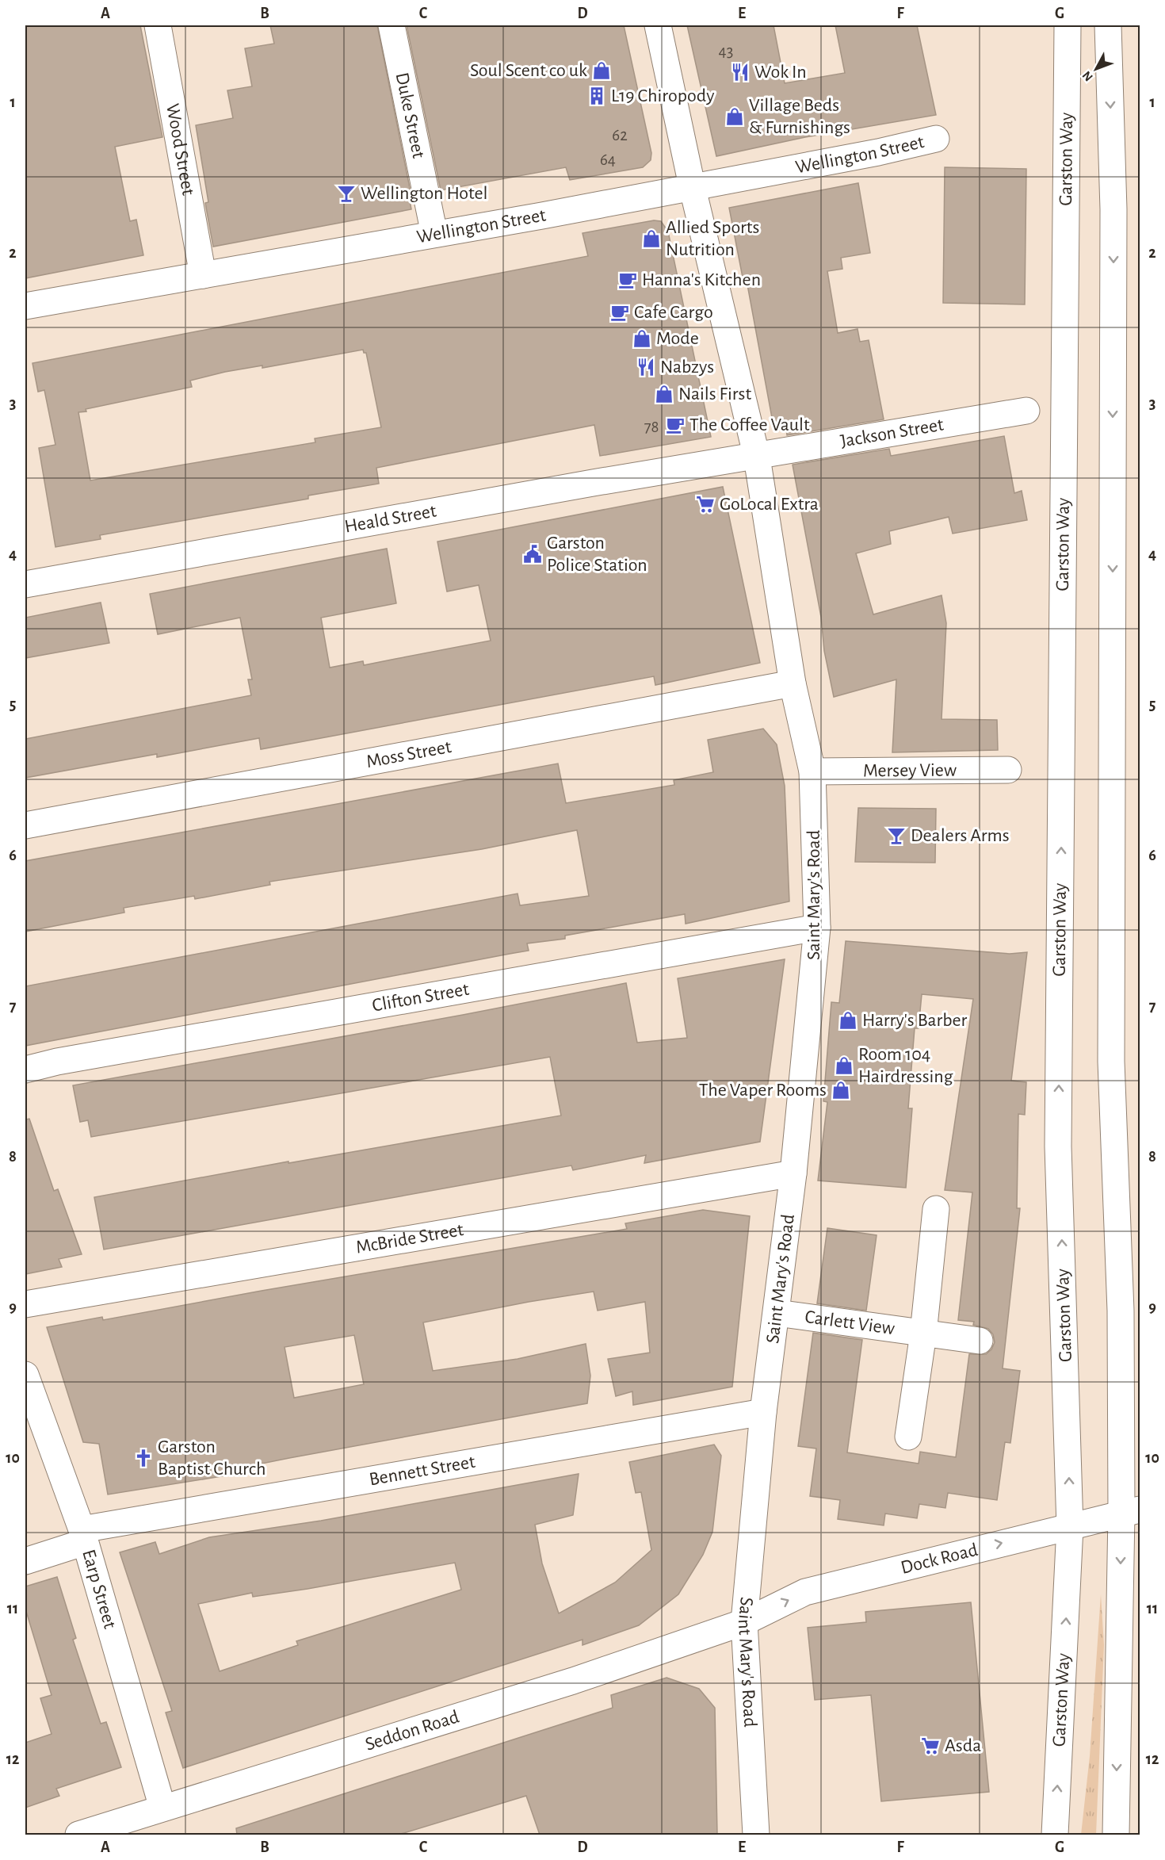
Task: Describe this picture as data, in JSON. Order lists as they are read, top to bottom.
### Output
{
  "streets": {
    "main road": [
      "Duke Street",
      "Wood Street",
      "Wellington Street",
      "Garston Way",
      "Jackson Street",
      "Heald Street",
      "Moss Street",
      "Mersey View",
      "Saint Mary's Road",
      "Clifton Street",
      "McBride Street",
      "Carlett View",
      "Bennett Street",
      "Dock Road",
      "Earp Street",
      "Seddon Road"
    ]
  },
  "crossings": [
    ["Duke Street", "Wellington Street"],
    ["Wood Street", "Wellington Street"],
    ["Wellington Street", "Saint Mary's Road"],
    ["Garston Way", "Dock Road"],
    ["Jackson Street", "Heald Street"],
    ["Jackson Street", "Saint Mary's Road"],
    ["Heald Street", "Saint Mary's Road"],
    ["Moss Street", "Saint Mary's Road"],
    ["Mersey View", "Saint Mary's Road"],
    ["Saint Mary's Road", "Clifton Street"],
    ["Saint Mary's Road", "McBride Street"],
    ["Saint Mary's Road", "Carlett View"],
    ["Saint Mary's Road", "Bennett Street"],
    ["Saint Mary's Road", "Dock Road"],
    ["Saint Mary's Road", "Seddon Road"],
    ["Bennett Street", "Earp Street"],
    ["Dock Road", "Seddon Road"],
    ["Earp Street", "Seddon Road"]
  ],
  "one_way": ["Dock Road"],
  "places": {
    "shop": [
      "Soul Scent co uk",
      "Village Beds & Furnishings",
      "Allied Sports Nutrition",
      "Mode",
      "Nails First",
      "Harry's Barber",
      "Room 104 Hairdressing",
      "The Vaper Rooms"
    ],
    "restaurant": ["Wok In", "Nabzys"],
    "building": ["L19 Chiropody"],
    "bar": ["Wellington Hotel", "Dealers Arms"],
    "cafe": ["Hanna's Kitchen", "Cafe Cargo", "The Coffee Vault"],
    "supermarket": ["GoLocal Extra", "Asda"],
    "public building": ["Garston Police Station"],
    "church": ["Garston Baptist Church"]
  },
  "house_numbers": [
    "43",
    "62",
    "64",
    "78"
  ],
  "north": "bottom left",
  "grid": {
    "columns": [
      "A",
      "B",
      "C",
      "D",
      "E",
      "F",
      "G"
    ],
    "rows": [
      "1",
      "2",
      "3",
      "4",
      "5",
      "6",
      "7",
      "8",
      "9",
      "10",
      "11",
      "12"
    ]
  }
}
